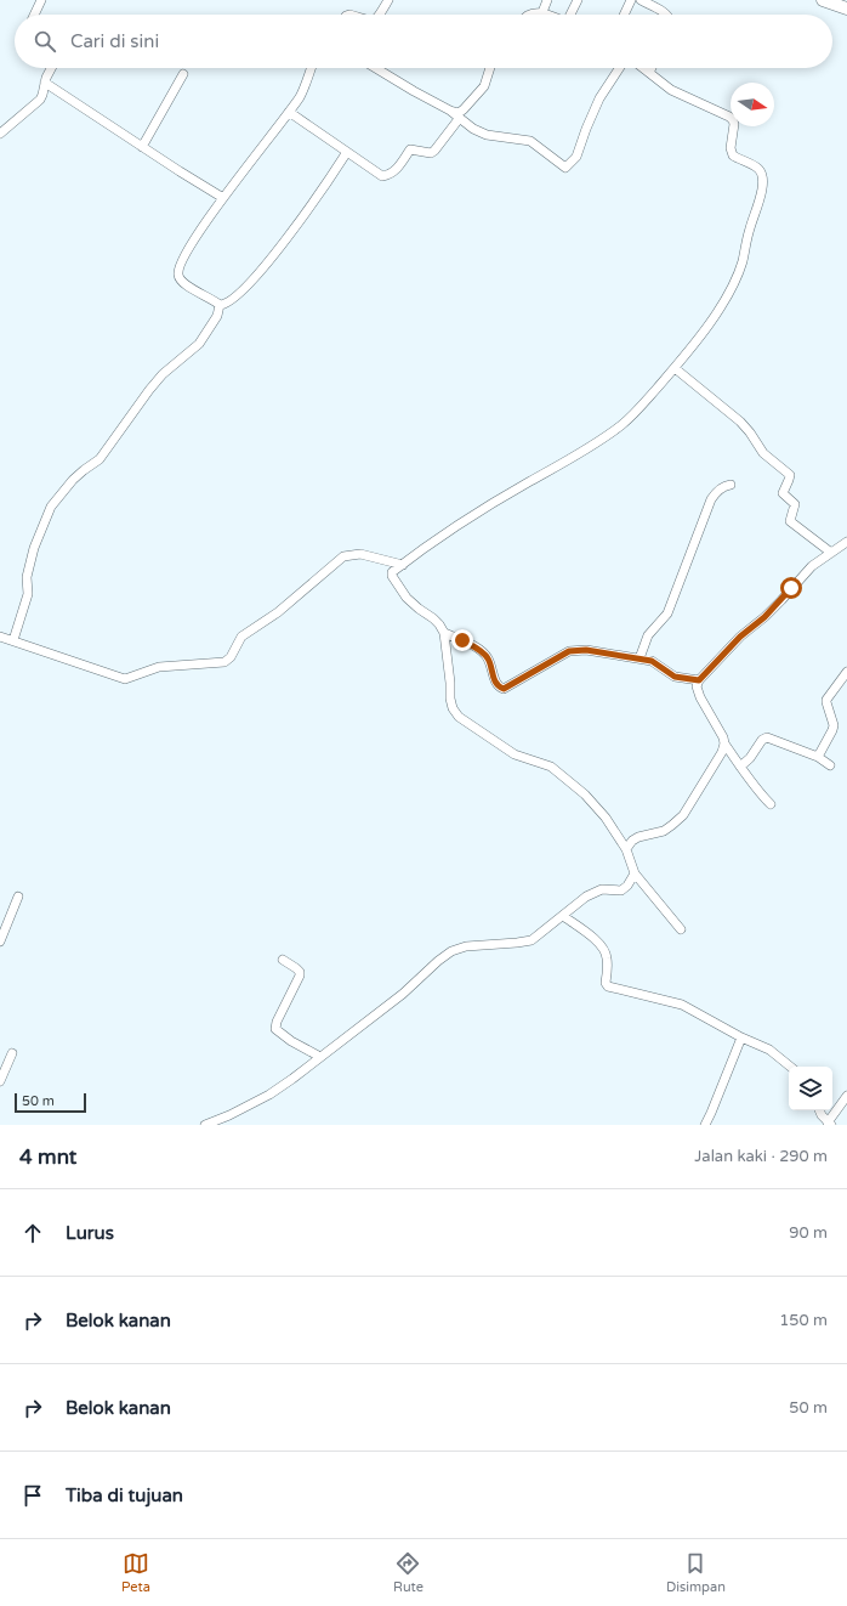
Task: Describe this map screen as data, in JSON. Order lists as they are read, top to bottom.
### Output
{
  "scale_bar": "50 m",
  "north": "right",
  "page": {
    "search": "Cari di sini",
    "scale": "50 m",
    "heading": ["4 mnt", "Jalan kaki · 290 m"],
    "list": [
      ["Lurus", "90 m"],
      ["Belok kanan", "150 m"],
      ["Belok kanan", "50 m"],
      "Tiba di tujuan"
    ],
    "nav": ["Peta", "Rute", "Disimpan"]
  }
}
